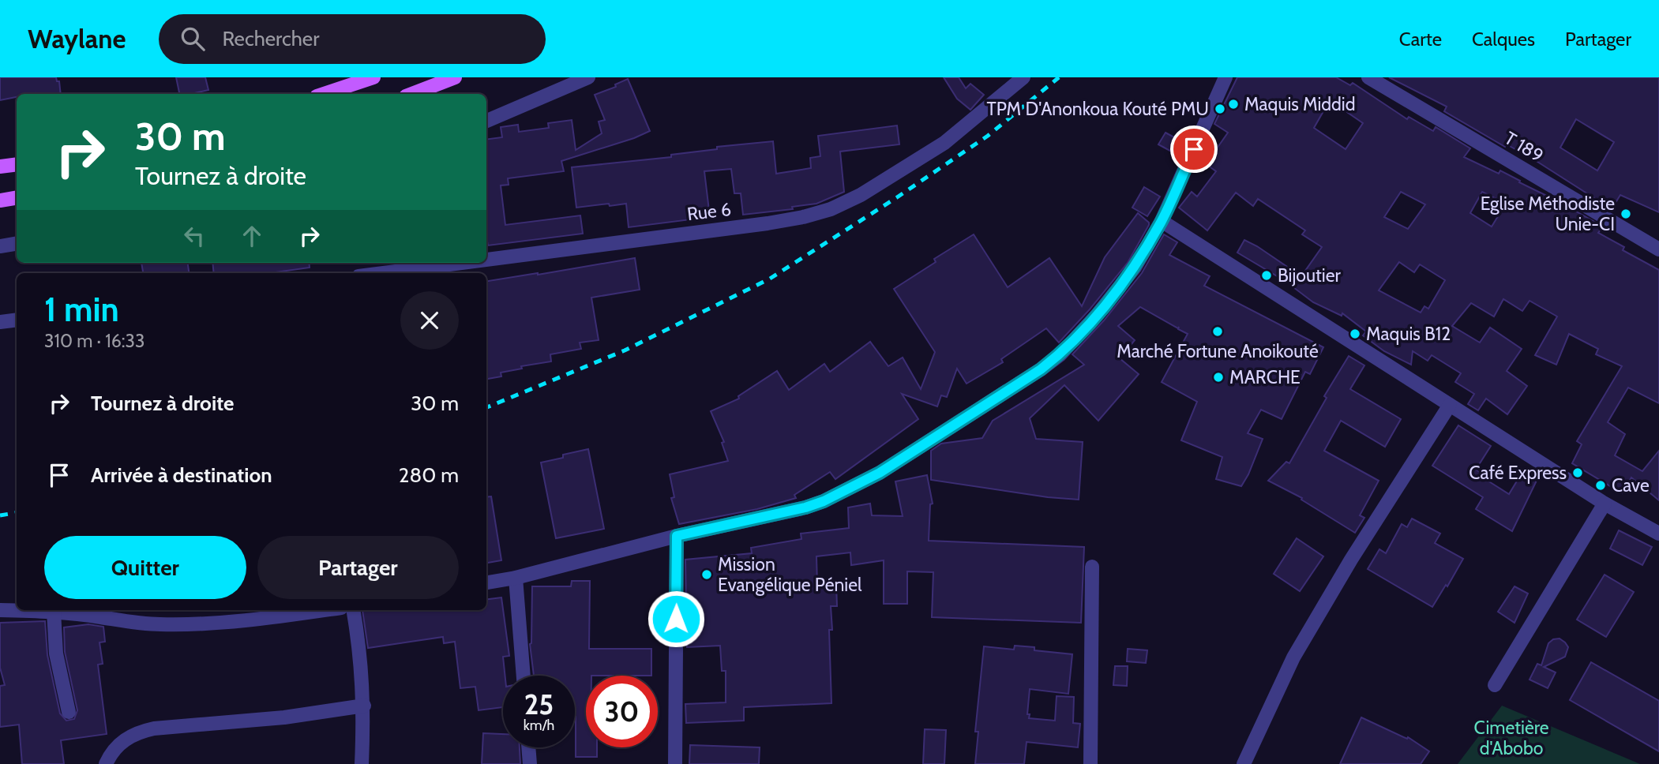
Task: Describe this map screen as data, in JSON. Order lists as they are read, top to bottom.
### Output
{
  "streets": {
    "street": ["T 189", "Rue 6"]
  },
  "parks": ["Cimetière d'Abobo"],
  "places": [
    "Maquis Middid",
    "TPM D'Anonkoua Kouté PMU",
    "Eglise Méthodiste Unie-CI",
    "Bijoutier",
    "Marché Fortune Anoikouté",
    "Maquis B12",
    "MARCHE",
    "Café Express",
    "Cave",
    "Mission Evangélique Péniel"
  ],
  "page": {
    "header": "Waylane",
    "search": "Rechercher",
    "nav": ["Carte", "Calques", "Partager"],
    "turn": ["30 m", "Tournez à droite"],
    "heading": ["1 min", "310 m · 16:33"],
    "list": [
      {
        "name": "Tournez à droite",
        "value": "30 m"
      },
      {
        "name": "Arrivée à destination",
        "value": "280 m"
      }
    ],
    "buttons": ["Quitter", "Partager"],
    "speed": "25 km/h",
    "limit": "30"
  }
}
